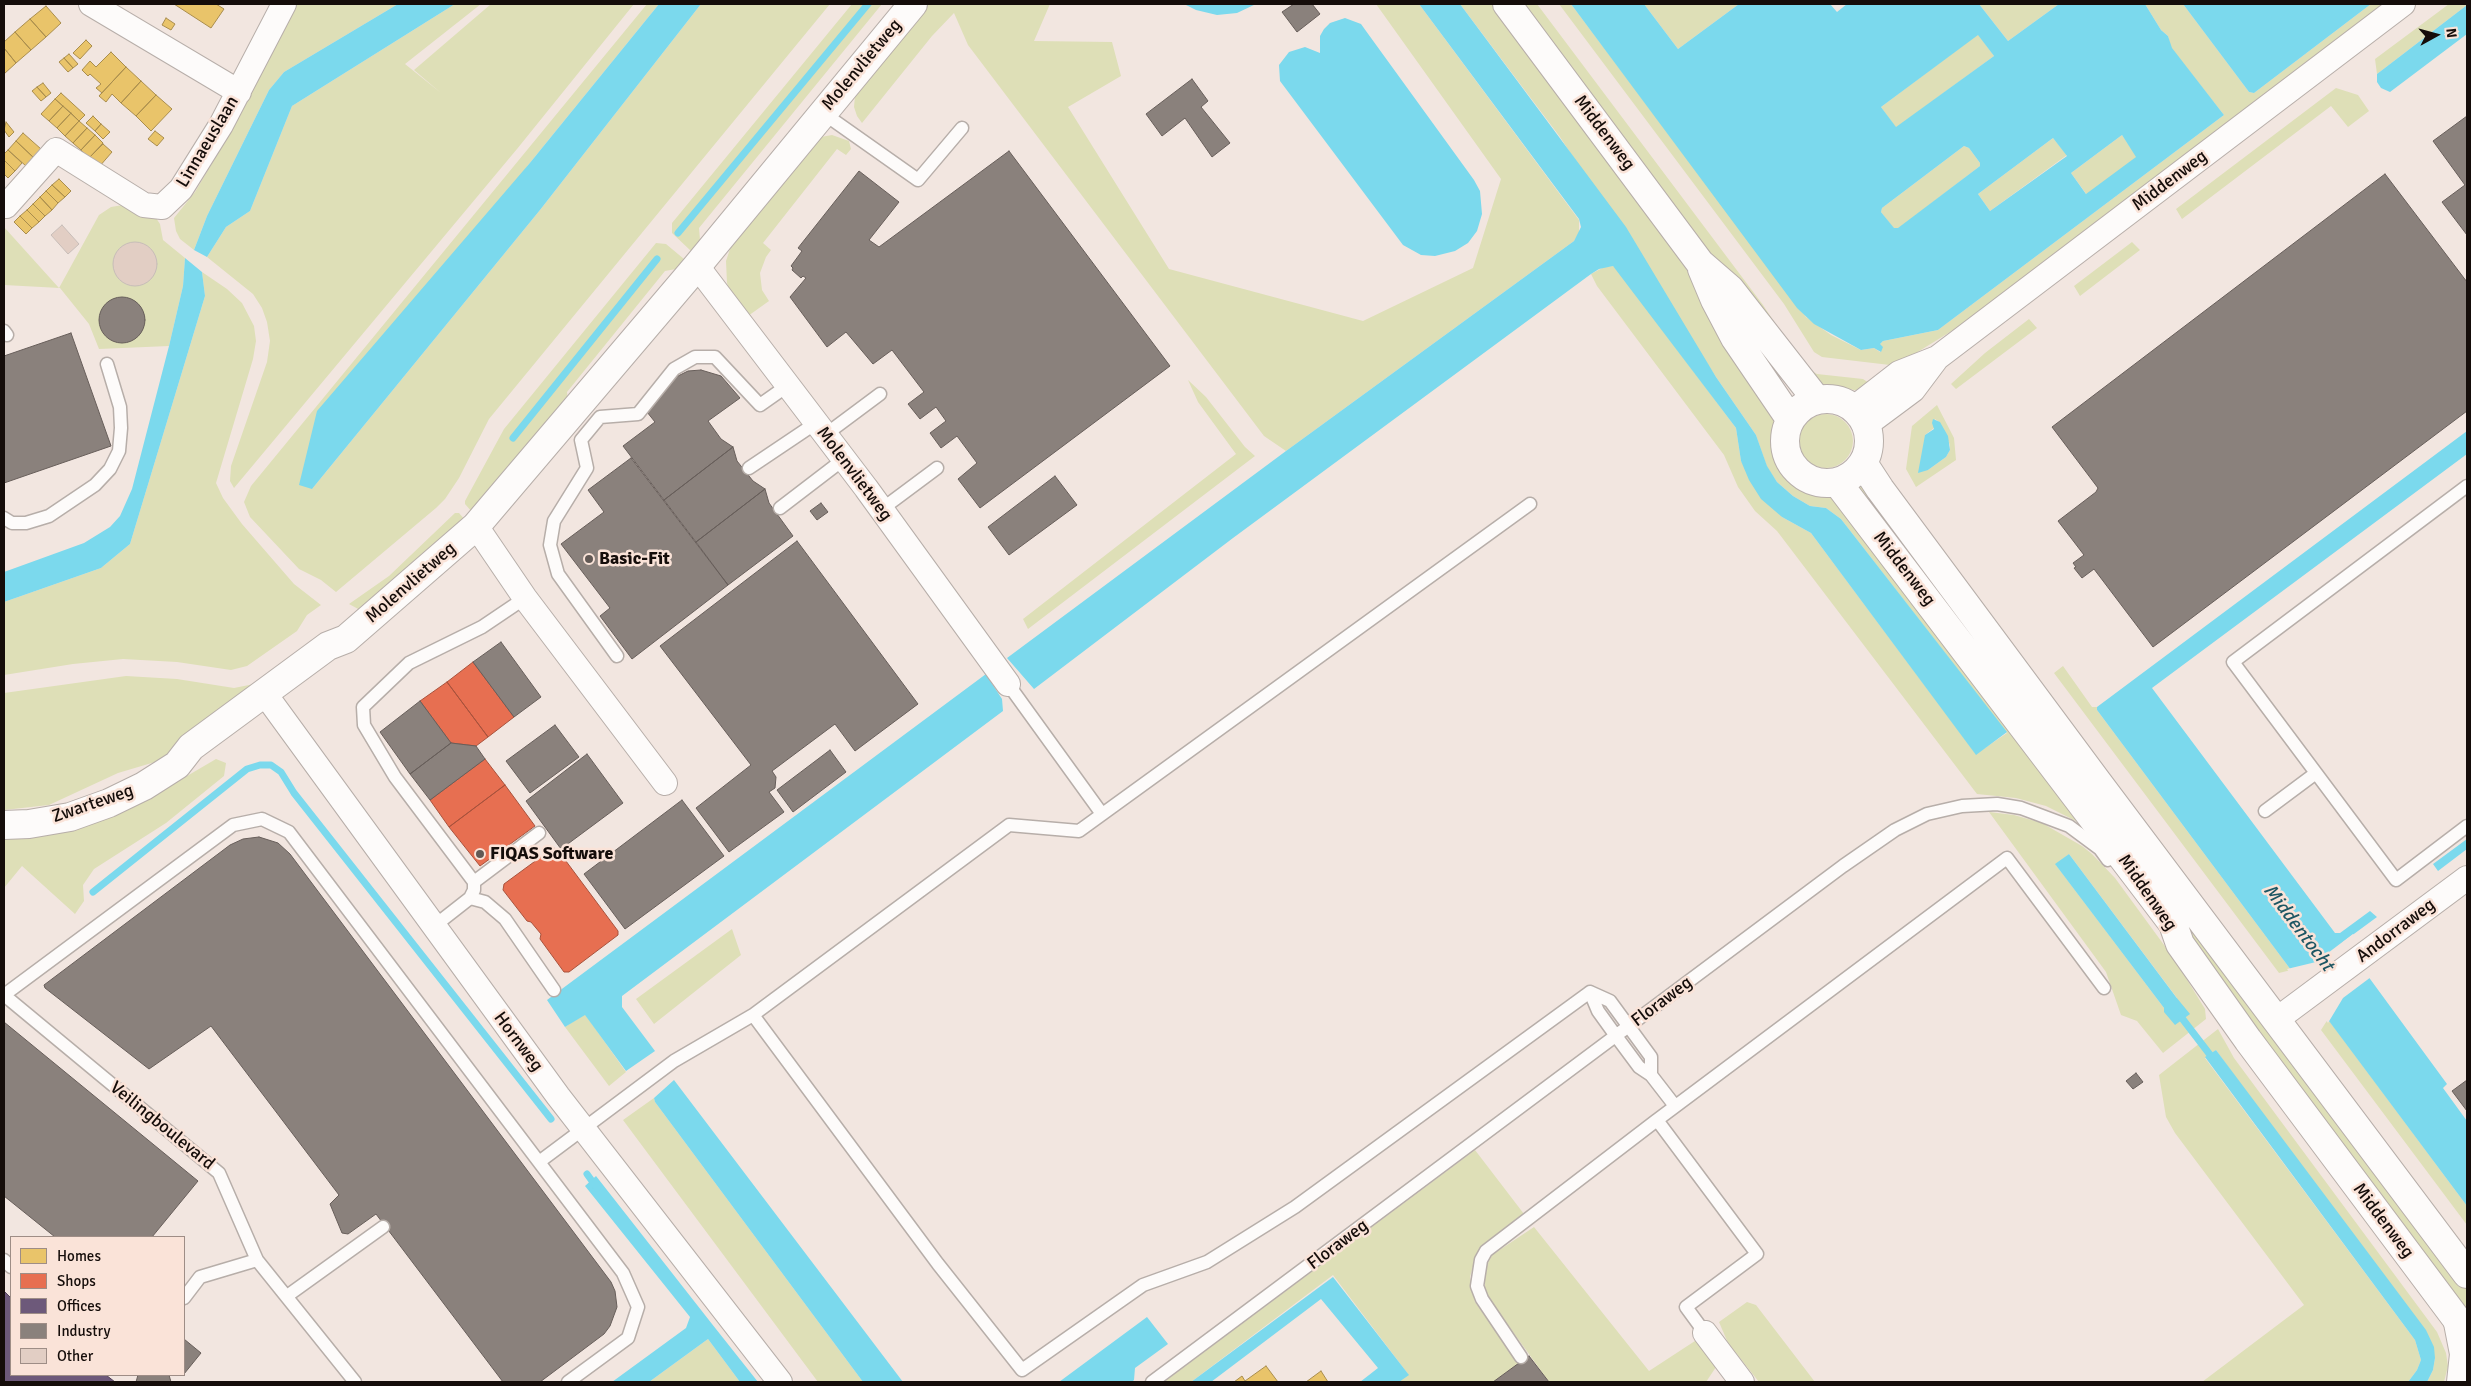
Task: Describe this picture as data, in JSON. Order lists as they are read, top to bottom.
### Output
{
  "streets": {
    "street": [
      "Molenvlietweg",
      "Middenweg",
      "Linnaeuslaan",
      "Zwarteweg",
      "Andorraweg",
      "Hornweg"
    ],
    "lane": ["Floraweg", "Veilingboulevard"]
  },
  "crossings": [
    ["Molenvlietweg", "Zwarteweg"],
    ["Molenvlietweg", "Hornweg"],
    ["Middenweg", "Andorraweg"],
    ["Zwarteweg", "Hornweg"]
  ],
  "water": ["Middentocht"],
  "places": ["Basic-Fit", "FIQAS Software"],
  "legend": [
    "Homes",
    "Shops",
    "Offices",
    "Industry",
    "Other"
  ],
  "north": "right"
}
